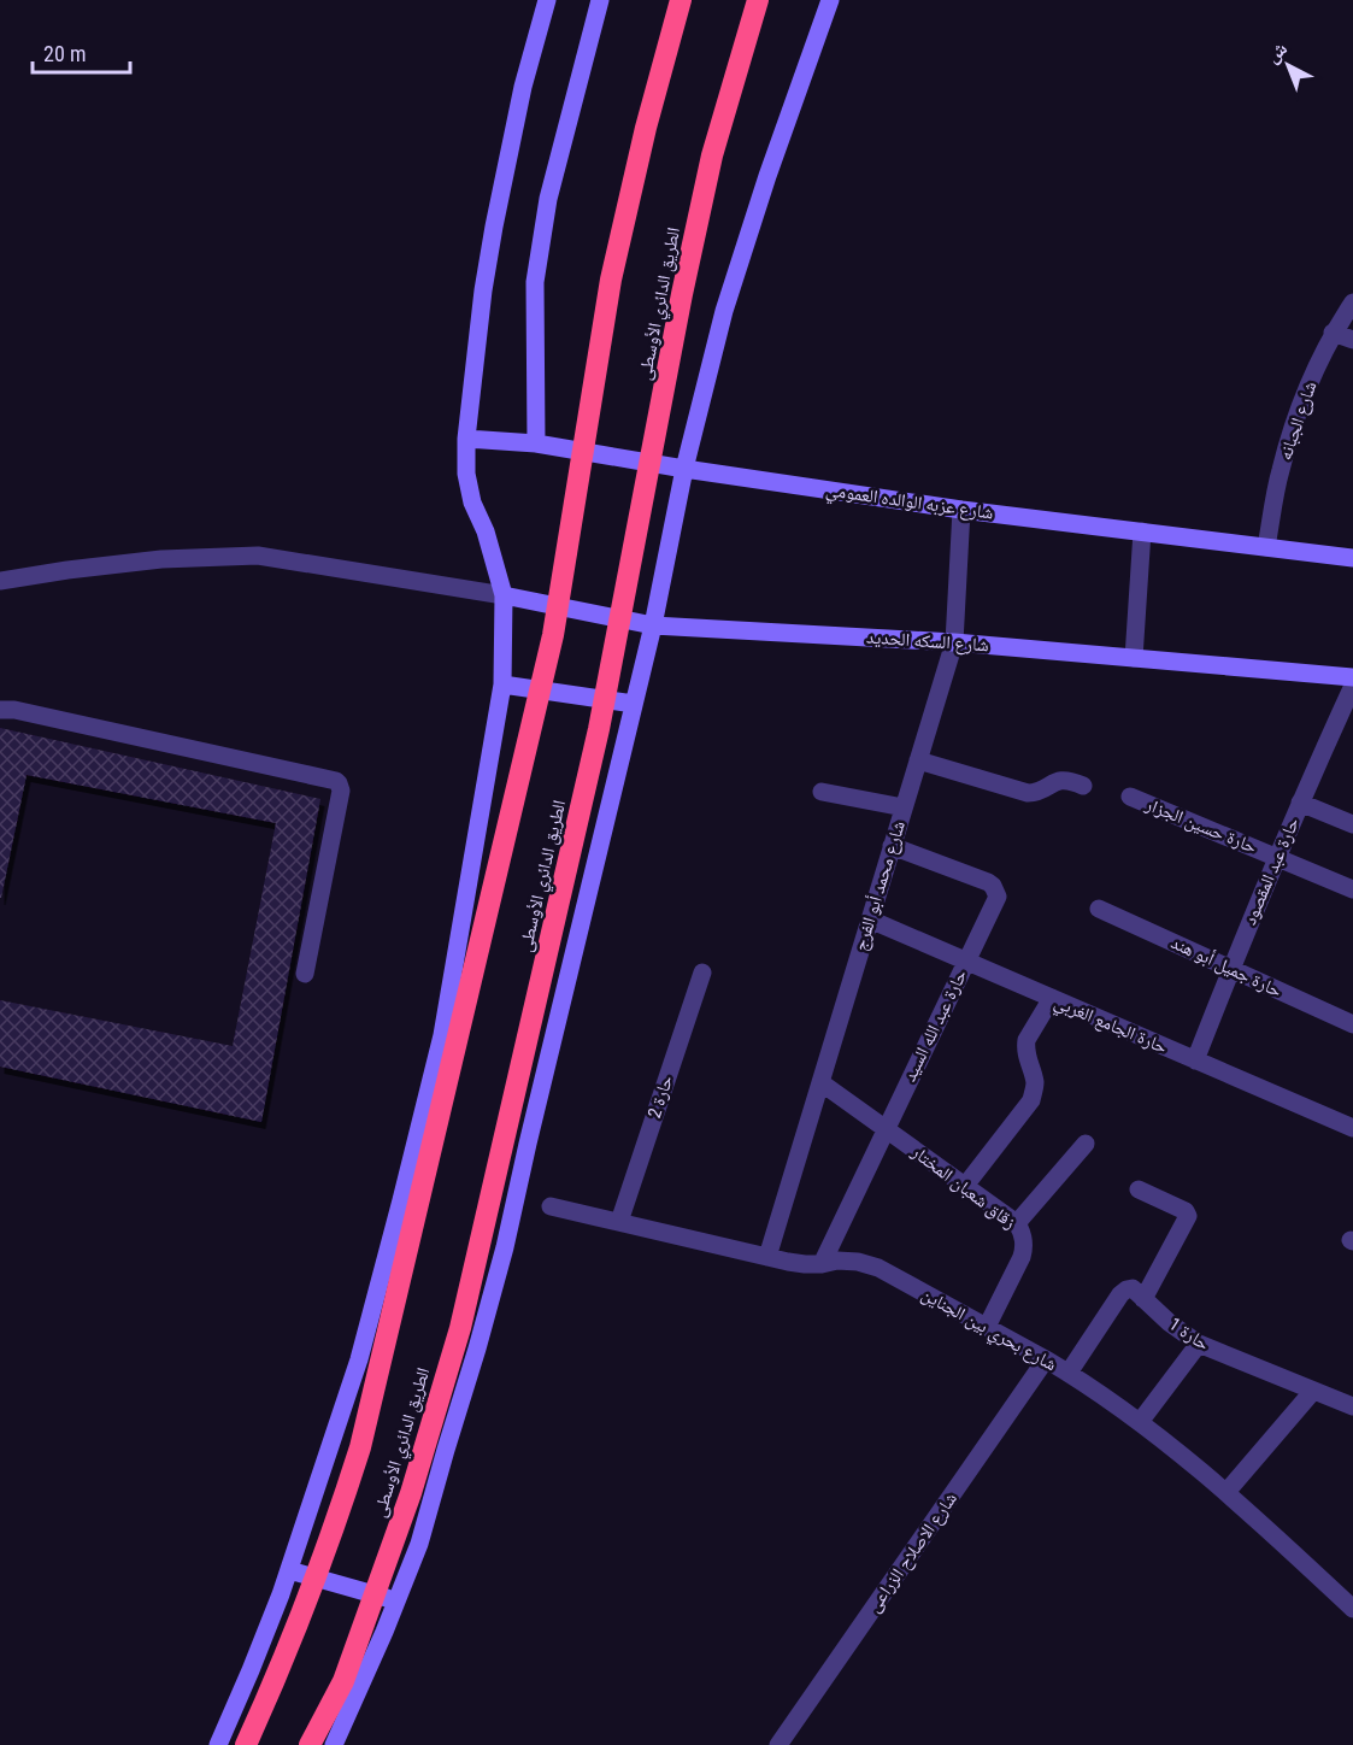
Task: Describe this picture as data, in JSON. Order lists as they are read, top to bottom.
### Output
{
  "streets": {
    "highway": ["الطريق الدائري الأوسطى"],
    "street": [
      "شارع الجبانه",
      "شارع عزبه الوالده العمومي",
      "شارع السكه الحديد",
      "حارة حسين الجزار",
      "حارة عبد المقصود",
      "شارع محمد أبو الفرج",
      "حارة جميل أبو هند",
      "حارة الجامع الغربي",
      "حارة عبد الله السيد",
      "حارة 2",
      "زقاق شعبان المختار",
      "شارع بحري بين الجناين",
      "حارة 1",
      "شارع الاصلاح الزراعى"
    ]
  },
  "crossings": [
    ["شارع الجبانه", "شارع عزبه الوالده العمومي"],
    ["شارع عزبه الوالده العمومي", "شارع محمد أبو الفرج"],
    ["شارع السكه الحديد", "شارع محمد أبو الفرج"],
    ["حارة حسين الجزار", "حارة عبد المقصود"],
    ["حارة عبد المقصود", "حارة جميل أبو هند"],
    ["حارة عبد المقصود", "حارة الجامع الغربي"],
    ["شارع محمد أبو الفرج", "حارة الجامع الغربي"],
    ["شارع محمد أبو الفرج", "حارة عبد الله السيد"],
    ["شارع محمد أبو الفرج", "زقاق شعبان المختار"],
    ["شارع محمد أبو الفرج", "شارع بحري بين الجناين"],
    ["حارة الجامع الغربي", "حارة عبد الله السيد"],
    ["حارة عبد الله السيد", "زقاق شعبان المختار"],
    ["حارة عبد الله السيد", "شارع بحري بين الجناين"],
    ["حارة 2", "شارع بحري بين الجناين"],
    ["زقاق شعبان المختار", "شارع بحري بين الجناين"],
    ["شارع بحري بين الجناين", "شارع الاصلاح الزراعى"]
  ],
  "scale_bar": "20 m",
  "north": "top left"
}
